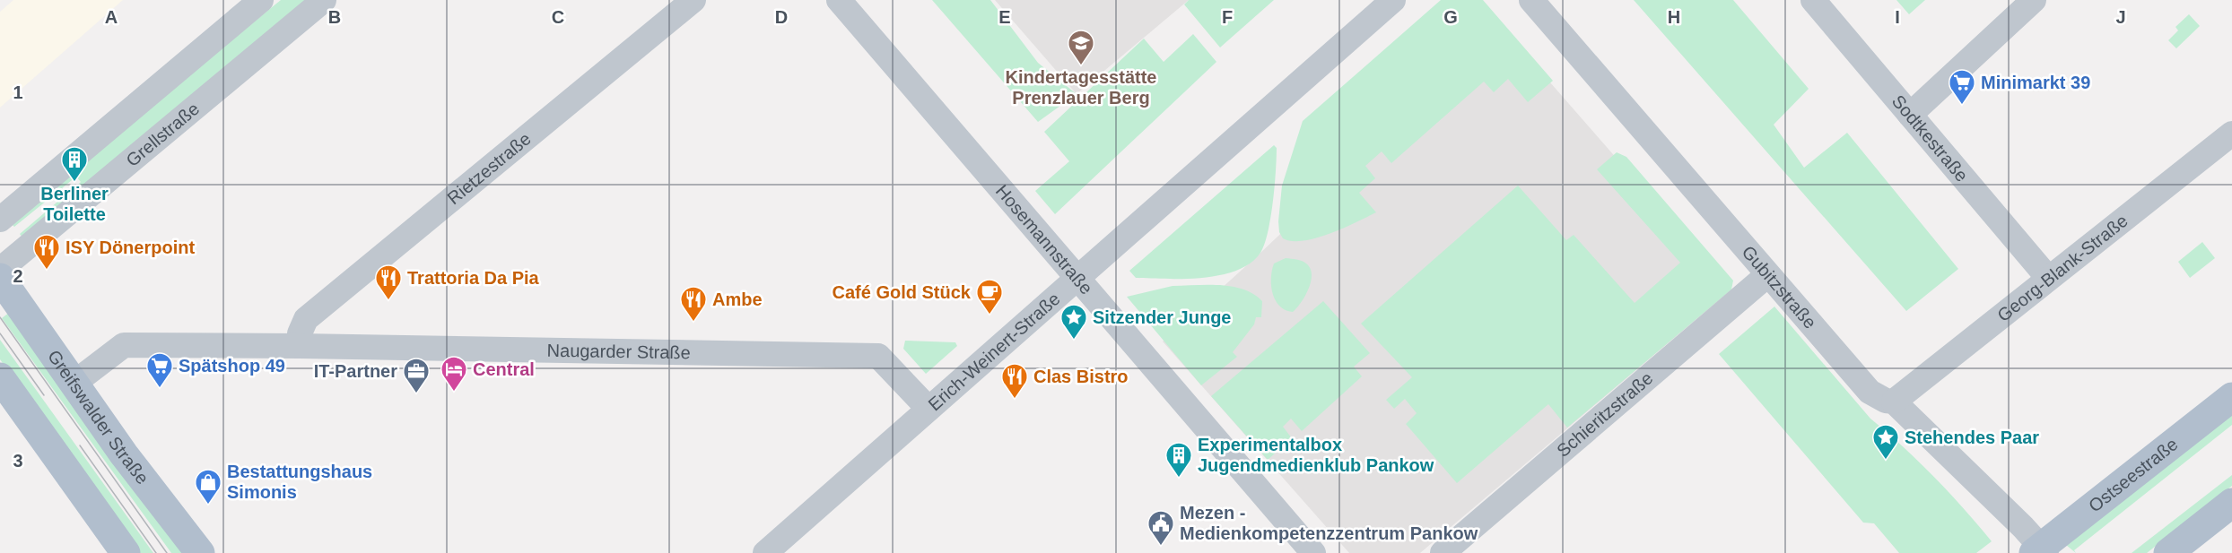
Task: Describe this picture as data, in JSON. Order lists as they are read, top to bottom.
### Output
{
  "streets": {
    "main road": ["Greifswalder Straße", "Ostseestraße"],
    "street": [
      "Grellstraße",
      "Sodtkestraße",
      "Rietzestraße",
      "Hosemannstraße",
      "Georg-Blank-Straße",
      "Gubitzstraße",
      "Naugarder Straße",
      "Erich-Weinert-Straße",
      "Schieritzstraße"
    ]
  },
  "crossings": [
    ["Sodtkestraße", "Georg-Blank-Straße"],
    ["Rietzestraße", "Naugarder Straße"],
    ["Hosemannstraße", "Erich-Weinert-Straße"],
    ["Georg-Blank-Straße", "Gubitzstraße"],
    ["Gubitzstraße", "Schieritzstraße"],
    ["Gubitzstraße", "Ostseestraße"],
    ["Naugarder Straße", "Erich-Weinert-Straße"],
    ["Naugarder Straße", "Greifswalder Straße"]
  ],
  "places": {
    "school or university": ["Kindertagesstätte Prenzlauer Berg"],
    "supermarket": ["Minimarkt 39", "Spätshop 49"],
    "building": ["Berliner Toilette", "Experimentalbox Jugendmedienklub Pankow"],
    "restaurant": [
      "ISY Dönerpoint",
      "Trattoria Da Pia",
      "Ambe",
      "Clas Bistro"
    ],
    "cafe": ["Café Gold Stück"],
    "place": ["Sitzender Junge", "Stehendes Paar"],
    "hotel": ["Central"],
    "office": ["IT-Partner"],
    "shop": ["Bestattungshaus Simonis"],
    "public building": ["Mezen - Medienkompetenzzentrum Pankow"]
  },
  "grid": {
    "columns": [
      "A",
      "B",
      "C",
      "D",
      "E",
      "F",
      "G",
      "H",
      "I",
      "J"
    ],
    "rows": ["1", "2", "3"]
  }
}
